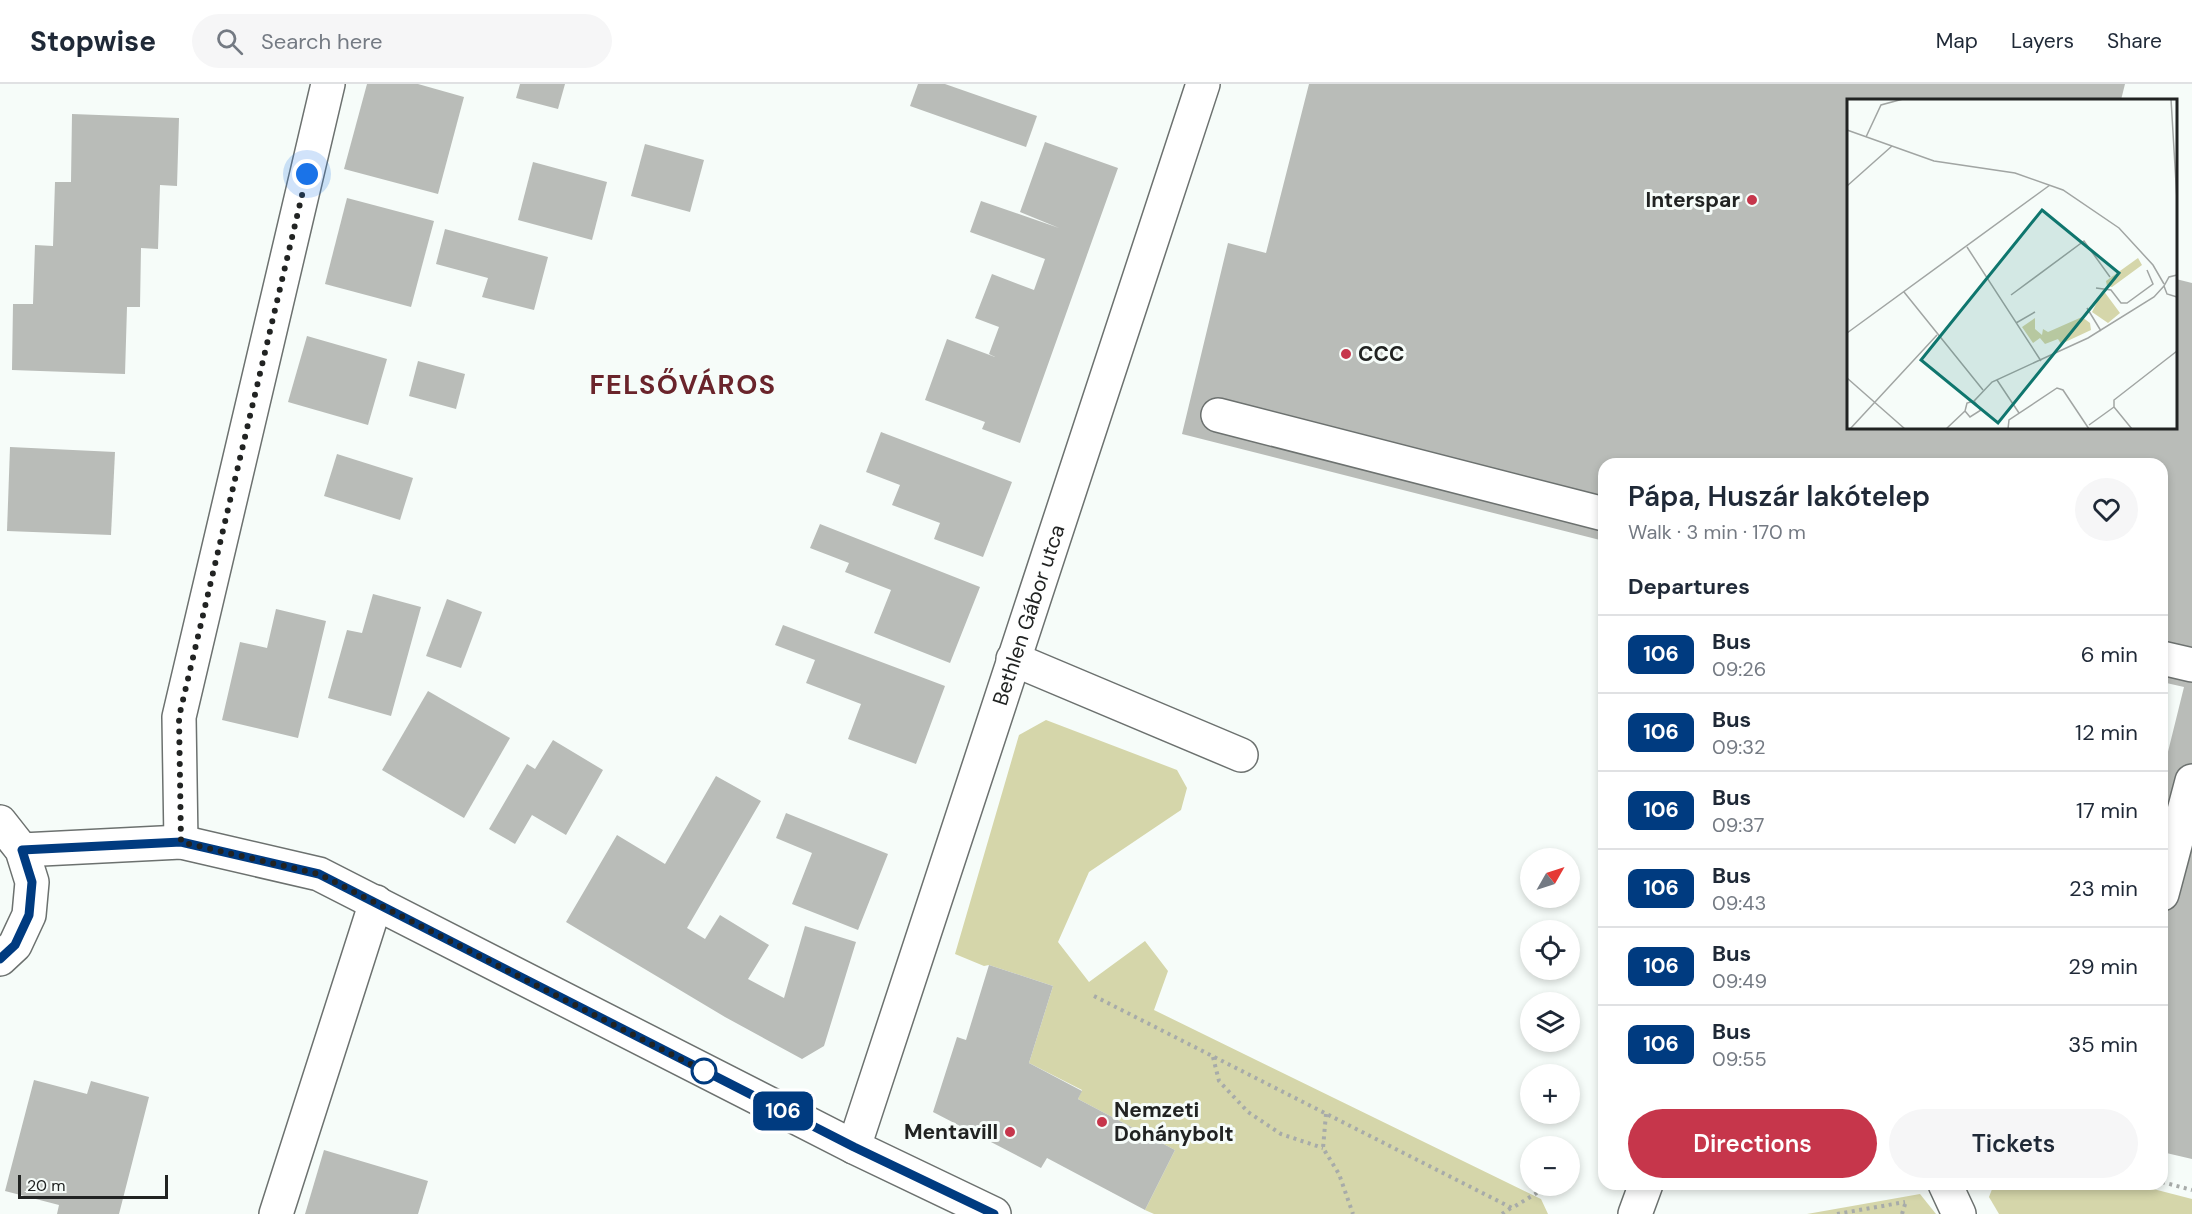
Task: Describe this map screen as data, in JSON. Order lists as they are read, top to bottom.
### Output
{
  "streets": {
    "street": ["Bethlen Gábor utca"]
  },
  "districts": ["FELSŐVÁROS"],
  "places": [
    "Interspar",
    "CCC",
    "Nemzeti Dohánybolt",
    "Mentavill"
  ],
  "lines": ["bus line 106"],
  "scale_bar": "20 m",
  "north": "top right",
  "page": {
    "header": "Stopwise",
    "search": "Search here",
    "nav": ["Map", "Layers", "Share"],
    "on_map": "106",
    "heading": [
      ["Pápa, Huszár lakótelep", "Walk · 3 min · 170 m"],
      "Departures"
    ],
    "list": [
      {
        "mark": "106",
        "name": "Bus",
        "note": "09:26",
        "value": "6 min"
      },
      {
        "mark": "106",
        "name": "Bus",
        "note": "09:32",
        "value": "12 min"
      },
      {
        "mark": "106",
        "name": "Bus",
        "note": "09:37",
        "value": "17 min"
      },
      {
        "mark": "106",
        "name": "Bus",
        "note": "09:43",
        "value": "23 min"
      },
      {
        "mark": "106",
        "name": "Bus",
        "note": "09:49",
        "value": "29 min"
      },
      {
        "mark": "106",
        "name": "Bus",
        "note": "09:55",
        "value": "35 min"
      }
    ],
    "map_buttons": ["+", "−"],
    "buttons": ["Directions", "Tickets"],
    "scale": "20 m"
  }
}
